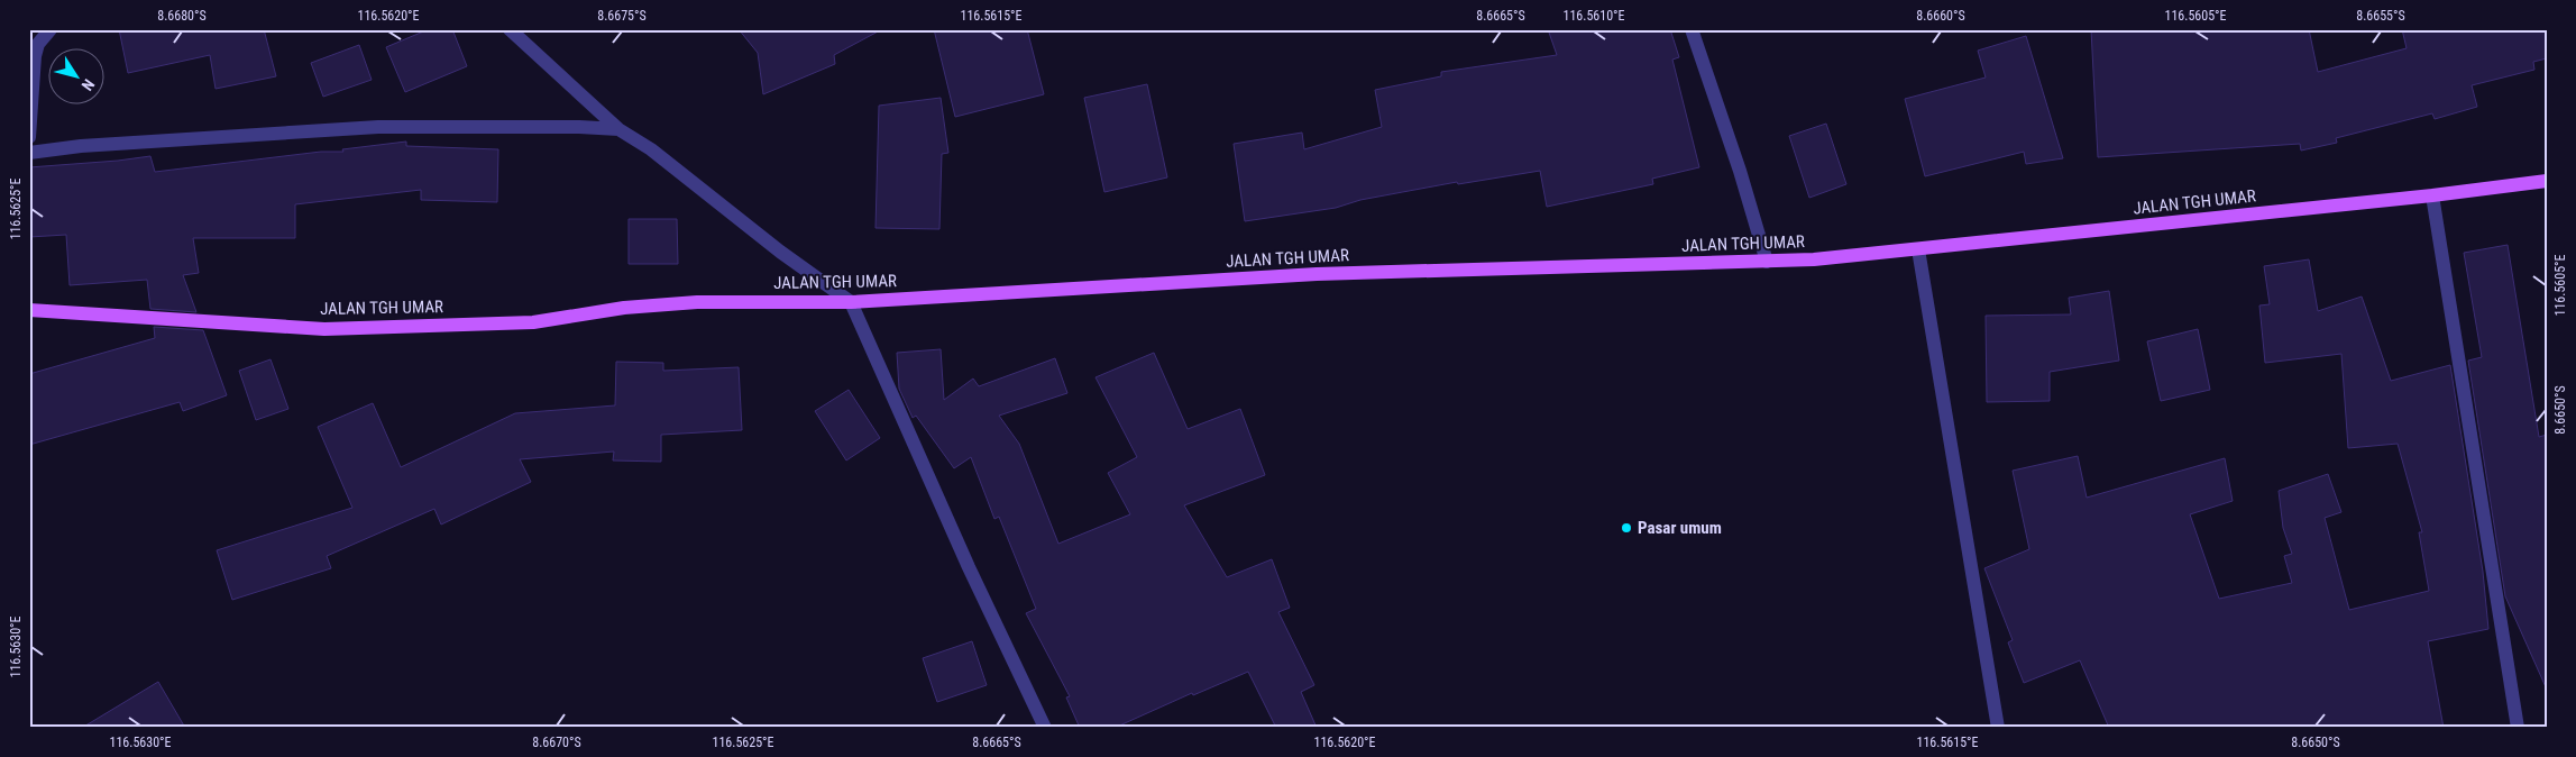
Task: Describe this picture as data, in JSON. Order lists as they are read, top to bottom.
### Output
{
  "streets": {
    "main road": ["JALAN TGH UMAR"]
  },
  "places": ["Pasar umum"],
  "north": "bottom right",
  "coordinates": [
    "8.6680°S",
    "116.5620°E",
    "8.6675°S",
    "116.5615°E",
    "8.6665°S",
    "116.5610°E",
    "8.6660°S",
    "116.5605°E",
    "8.6655°S",
    "116.5625°E",
    "8.6650°S",
    "116.5630°E",
    "8.6670°S"
  ]
}
